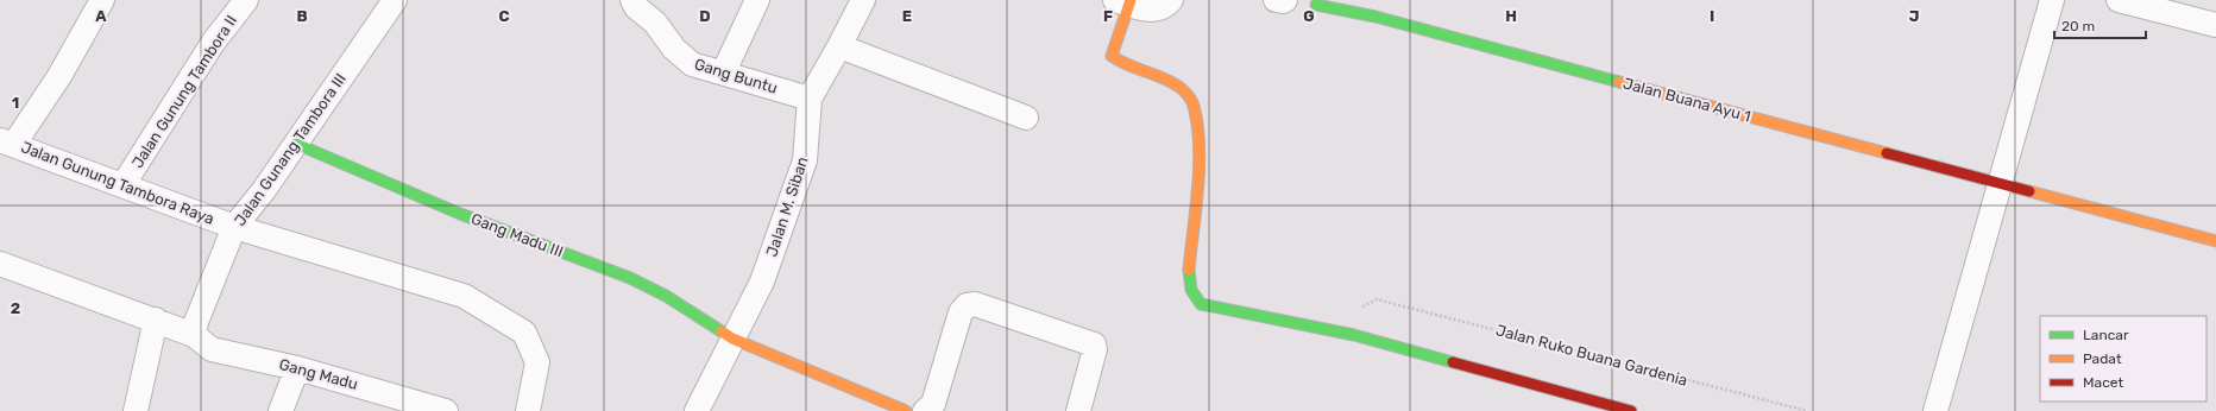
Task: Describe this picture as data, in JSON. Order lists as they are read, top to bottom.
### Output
{
  "streets": {
    "street": [
      "Gang Buntu",
      "Jalan Gunung Tambora II",
      "Jalan Buana Ayu 1",
      "Jalan Gunang Tambora III",
      "Jalan Gunung Tambora Raya",
      "Jalan M. Siban",
      "Gang Madu III",
      "Gang Madu"
    ],
    "path": ["Jalan Ruko Buana Gardenia"]
  },
  "crossings": [
    ["Gang Buntu", "Jalan M. Siban"],
    ["Jalan Gunung Tambora II", "Jalan Gunung Tambora Raya"],
    ["Jalan Gunang Tambora III", "Jalan Gunung Tambora Raya"],
    ["Jalan Gunang Tambora III", "Gang Madu III"],
    ["Jalan Gunang Tambora III", "Gang Madu"],
    ["Jalan M. Siban", "Gang Madu III"]
  ],
  "legend": ["Lancar", "Padat", "Macet"],
  "scale_bar": "20 m",
  "grid": {
    "columns": [
      "A",
      "B",
      "C",
      "D",
      "E",
      "F",
      "G",
      "H",
      "I",
      "J"
    ],
    "rows": ["1", "2"]
  }
}
